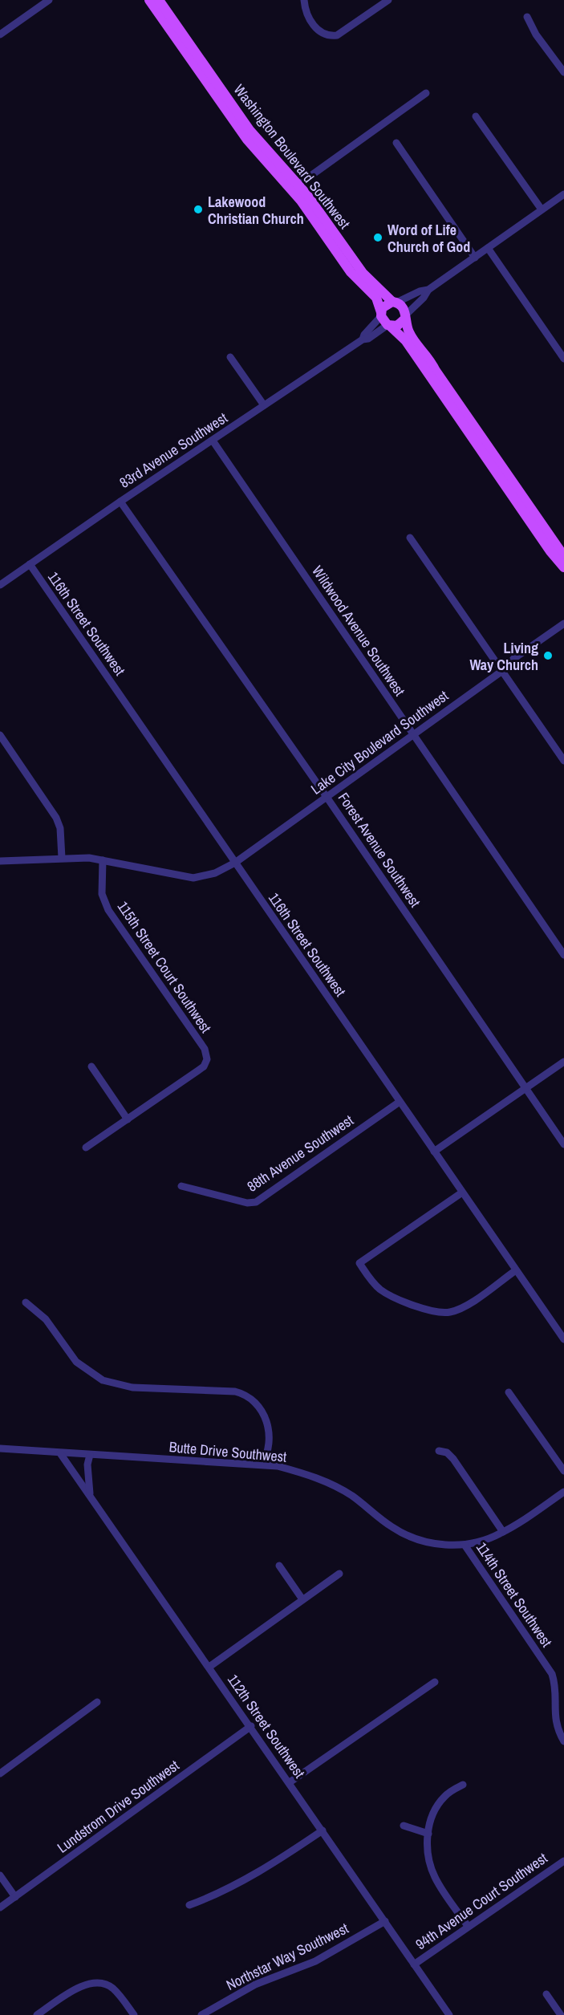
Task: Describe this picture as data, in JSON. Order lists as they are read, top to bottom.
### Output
{
  "streets": {
    "main road": ["Washington Boulevard Southwest"],
    "street": [
      "83rd Avenue Southwest",
      "116th Street Southwest",
      "Wildwood Avenue Southwest",
      "Lake City Boulevard Southwest",
      "Forest Avenue Southwest",
      "115th Street Court Southwest",
      "88th Avenue Southwest",
      "Butte Drive Southwest",
      "114th Street Southwest",
      "112th Street Southwest",
      "Lundstrom Drive Southwest",
      "94th Avenue Court Southwest",
      "Northstar Way Southwest"
    ]
  },
  "crossings": [
    ["Washington Boulevard Southwest", "83rd Avenue Southwest"],
    ["83rd Avenue Southwest", "116th Street Southwest"],
    ["83rd Avenue Southwest", "Wildwood Avenue Southwest"],
    ["83rd Avenue Southwest", "Forest Avenue Southwest"],
    ["116th Street Southwest", "Lake City Boulevard Southwest"],
    ["116th Street Southwest", "88th Avenue Southwest"],
    ["Wildwood Avenue Southwest", "Lake City Boulevard Southwest"],
    ["Lake City Boulevard Southwest", "Forest Avenue Southwest"],
    ["Lake City Boulevard Southwest", "115th Street Court Southwest"],
    ["Butte Drive Southwest", "114th Street Southwest"],
    ["Butte Drive Southwest", "112th Street Southwest"],
    ["112th Street Southwest", "Lundstrom Drive Southwest"],
    ["112th Street Southwest", "94th Avenue Court Southwest"],
    ["112th Street Southwest", "Northstar Way Southwest"]
  ],
  "places": ["Lakewood Christian Church", "Word of Life Church of God", "Living Way Church"]
}
